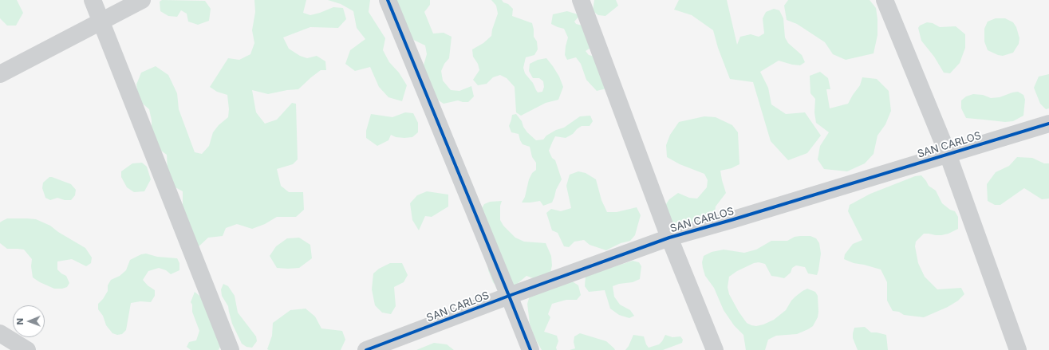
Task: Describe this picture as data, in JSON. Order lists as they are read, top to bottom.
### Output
{
  "streets": {
    "street": ["SAN CARLOS"]
  },
  "north": "left"
}
